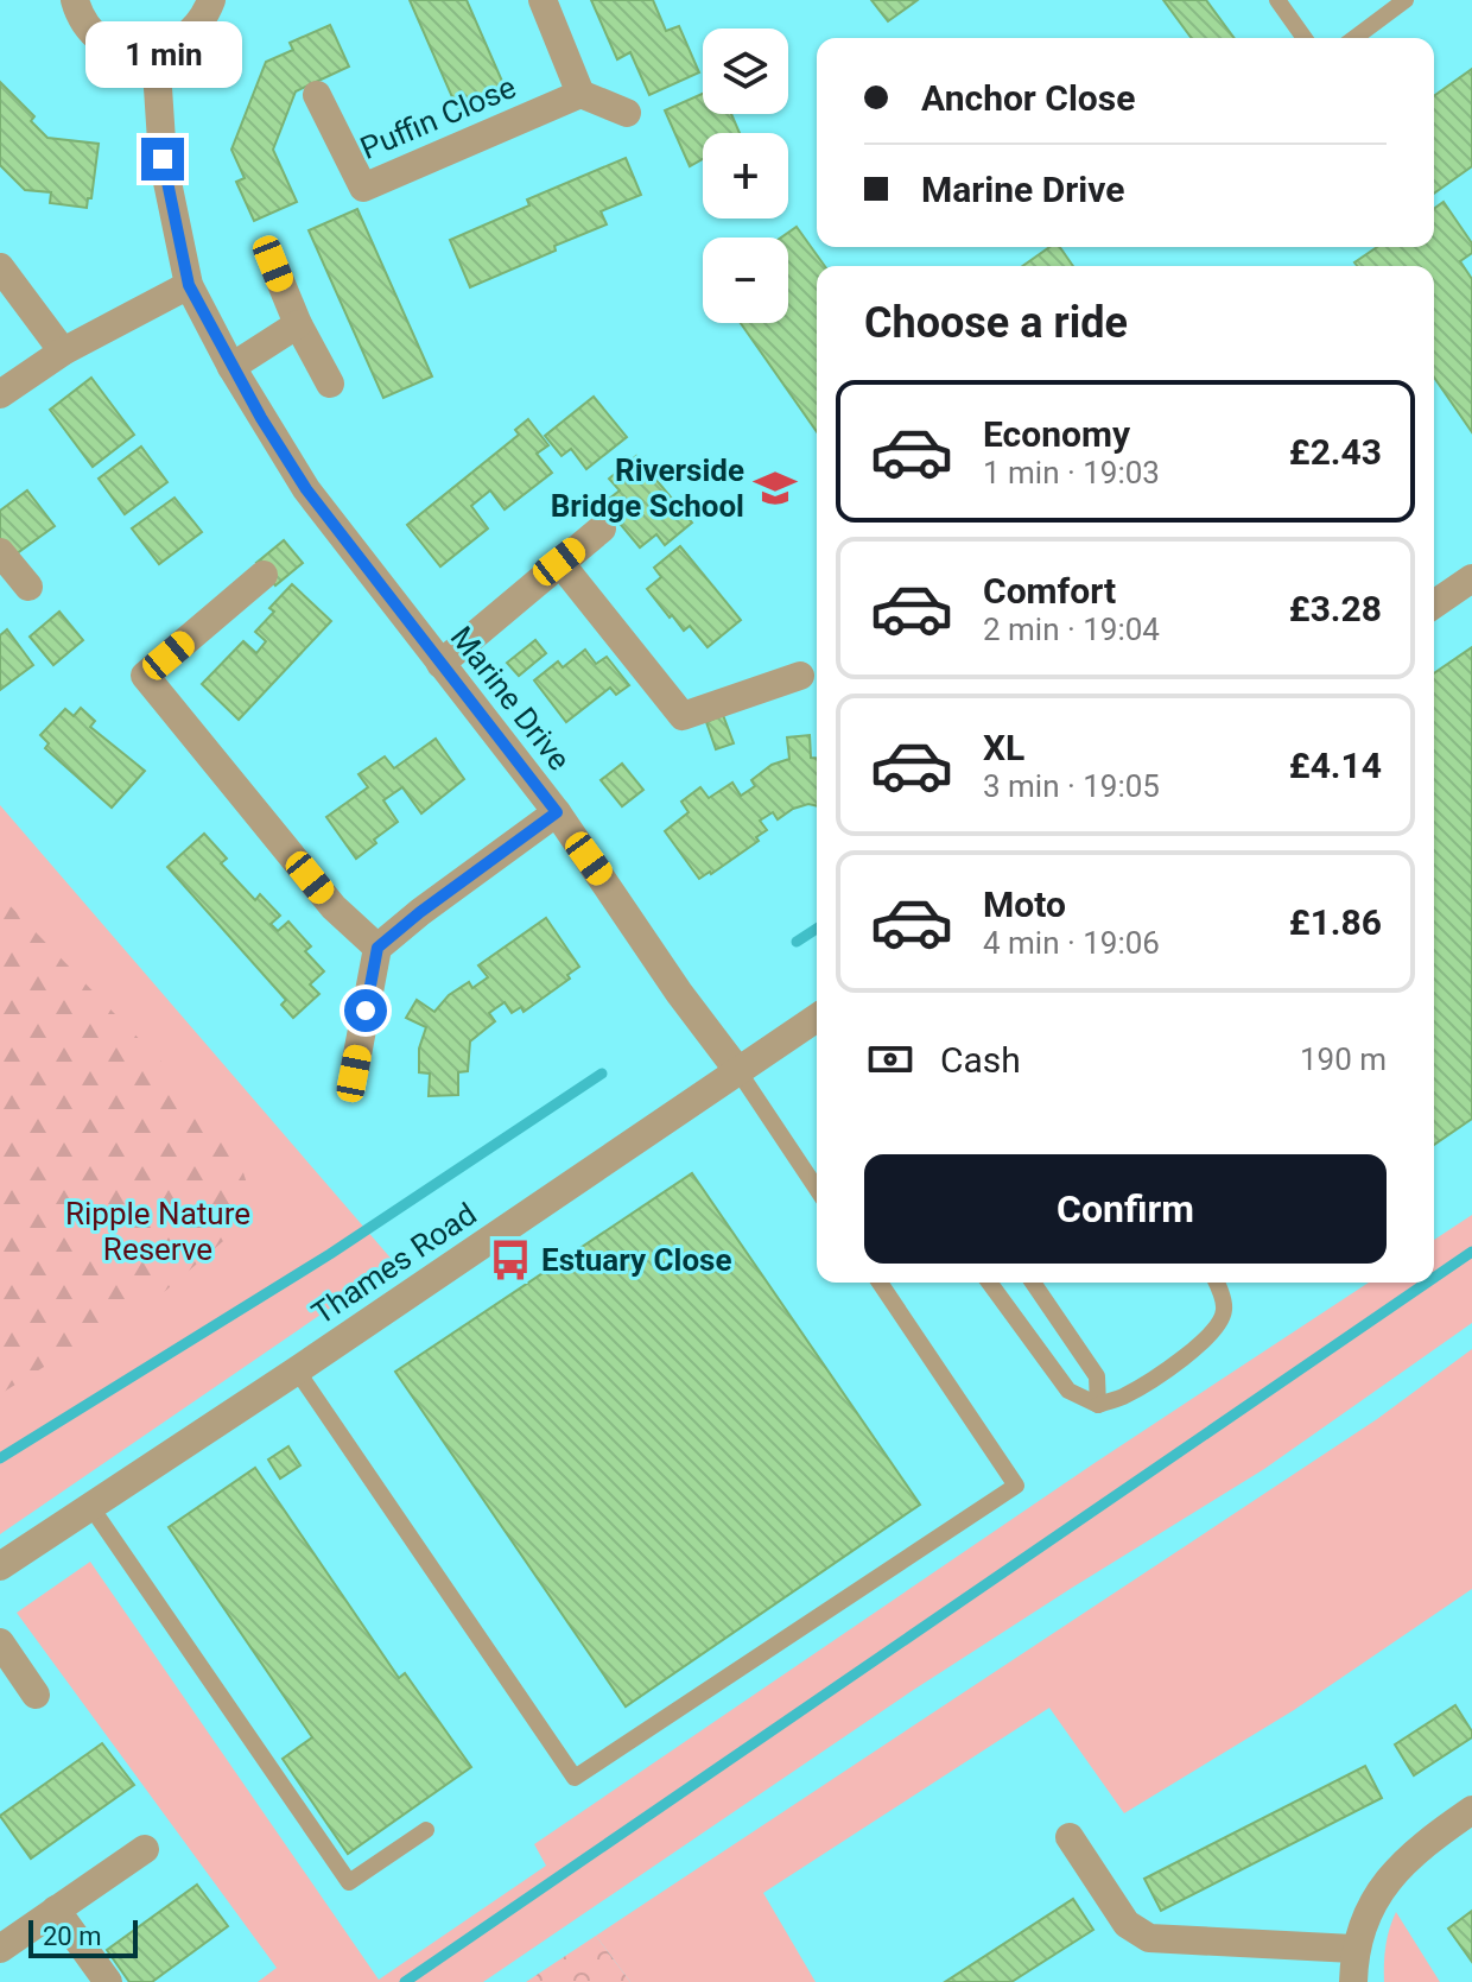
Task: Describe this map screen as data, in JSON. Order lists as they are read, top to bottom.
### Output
{
  "streets": {
    "street": ["Puffin Close", "Marine Drive", "Thames Road"]
  },
  "crossings": [
    ["Marine Drive", "Thames Road"]
  ],
  "parks": ["Ripple Nature Reserve"],
  "places": {
    "school or university": ["Riverside Bridge School"],
    "bus stop": ["Estuary Close"]
  },
  "scale_bar": "20 m",
  "page": {
    "bubble": "1 min",
    "map_buttons": ["+", "−"],
    "banner": ["Anchor Close", "Marine Drive"],
    "heading": "Choose a ride",
    "list": [
      {
        "name": "Economy",
        "note": "1 min · 19:03",
        "value": "£2.43"
      },
      {
        "name": "Comfort",
        "note": "2 min · 19:04",
        "value": "£3.28"
      },
      {
        "name": "XL",
        "note": "3 min · 19:05",
        "value": "£4.14"
      },
      {
        "name": "Moto",
        "note": "4 min · 19:06",
        "value": "£1.86"
      }
    ],
    "pay": ["Cash", "190 m"],
    "buttons": "Confirm",
    "scale": "20 m"
  }
}
